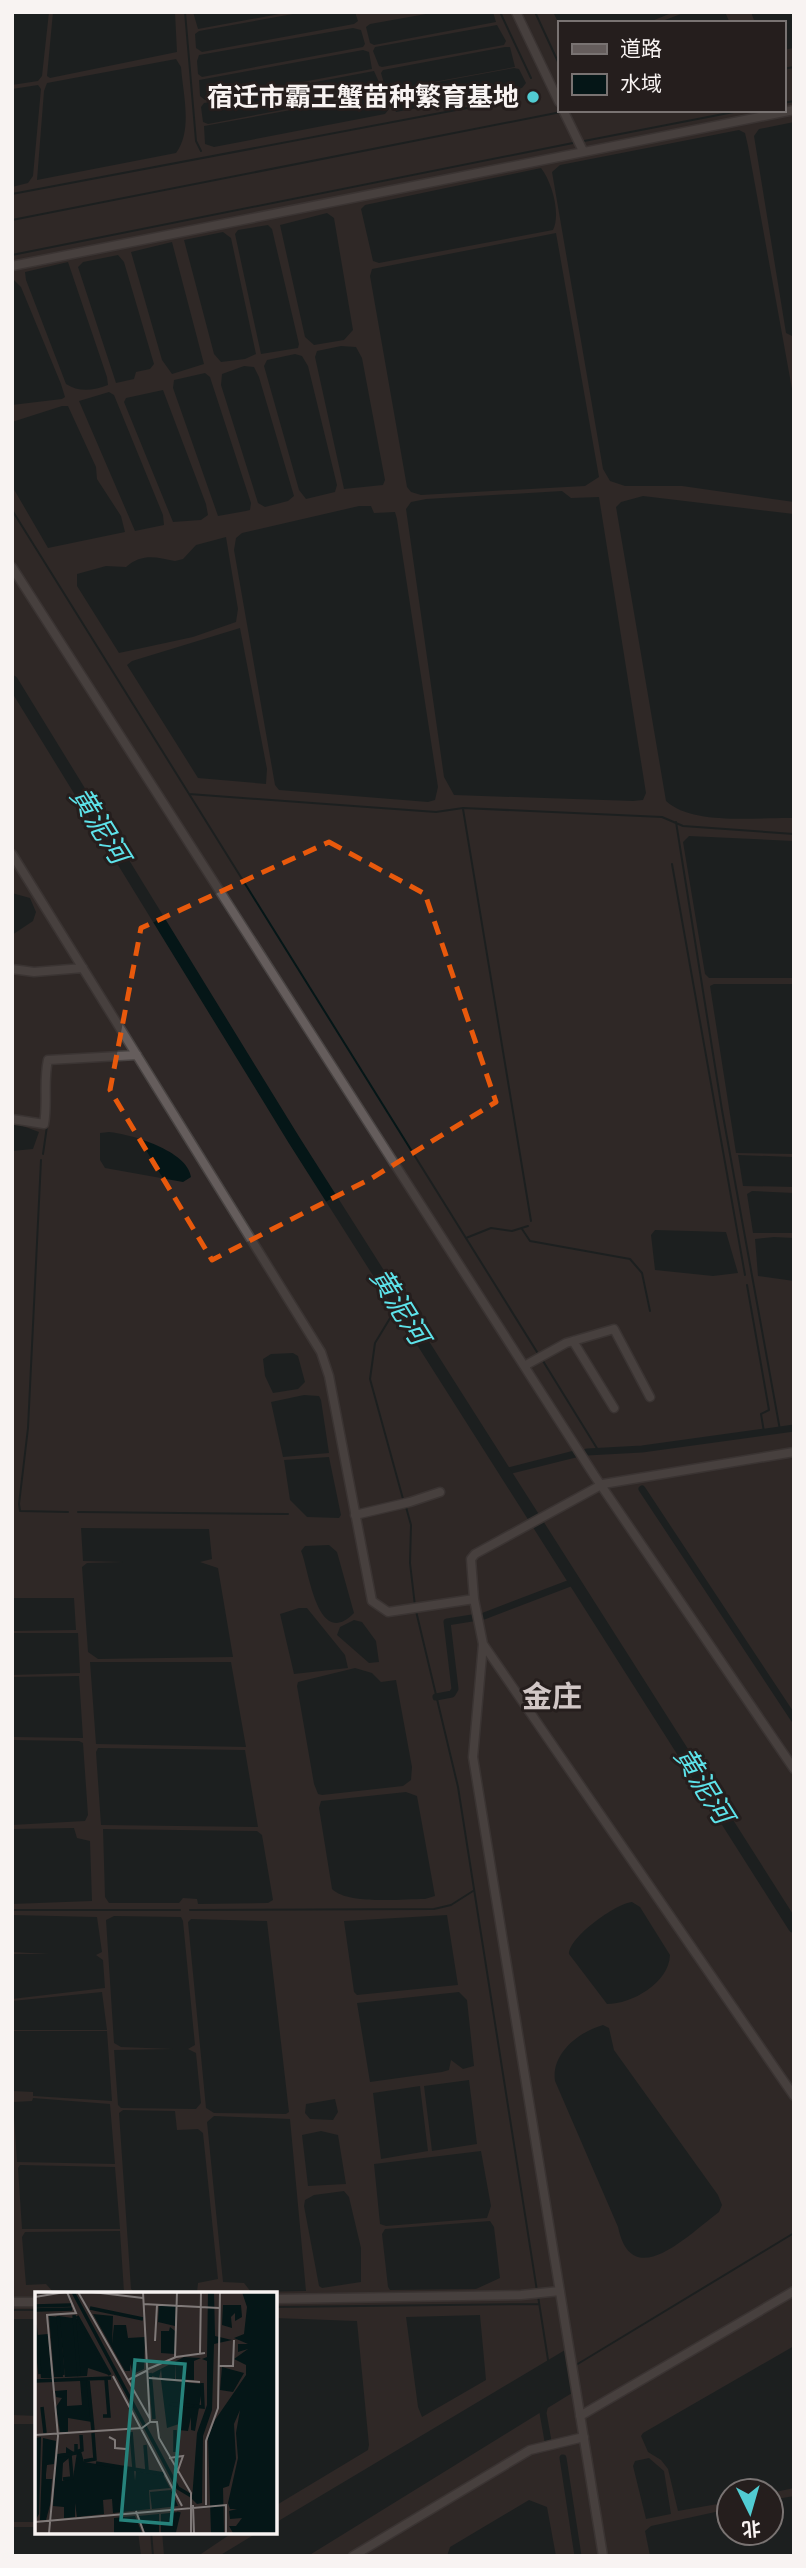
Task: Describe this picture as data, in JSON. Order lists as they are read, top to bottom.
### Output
{
  "districts": ["金庄"],
  "water": ["黄泥河"],
  "places": ["宿迁市霸王蟹苗种繁育基地"],
  "legend": ["道路", "水域"],
  "north": "bottom"
}
